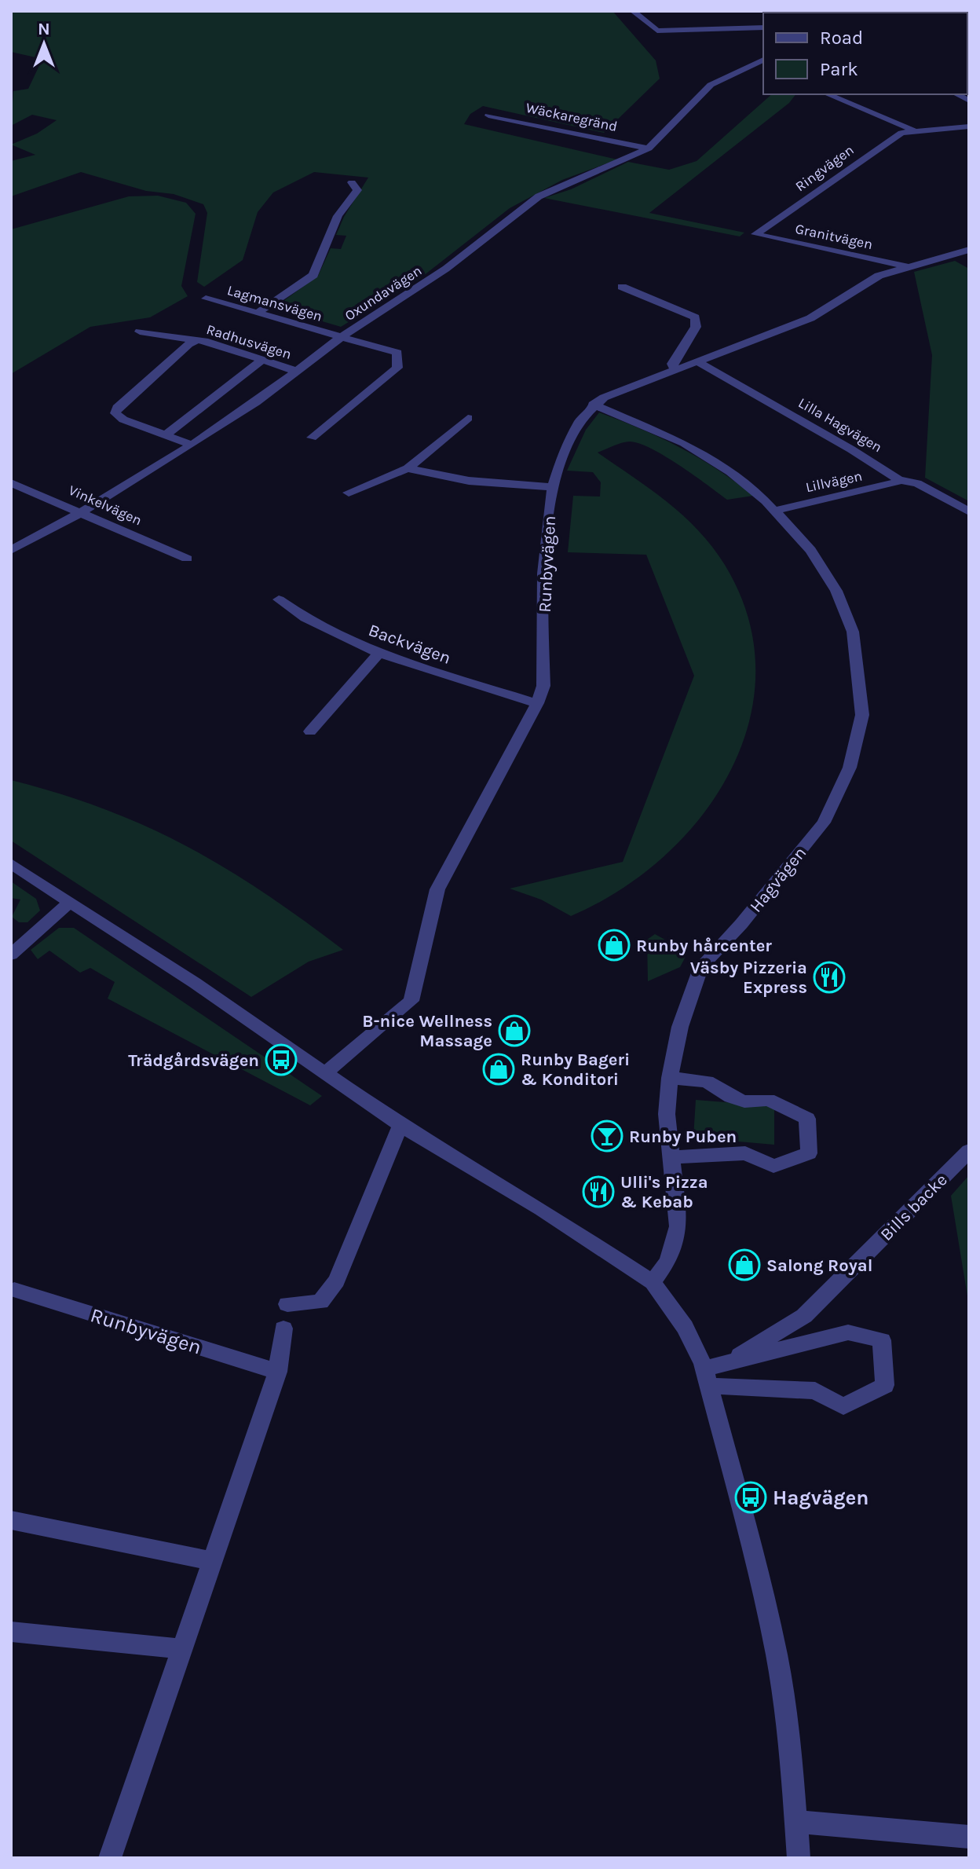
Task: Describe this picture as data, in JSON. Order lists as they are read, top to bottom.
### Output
{
  "streets": {
    "street": [
      "Wäckaregränd",
      "Ringvägen",
      "Granitvägen",
      "Oxundavägen",
      "Lagmansvägen",
      "Radhusvägen",
      "Lilla Hagvägen",
      "Lillvägen",
      "Vinkelvägen",
      "Runbyvägen",
      "Backvägen",
      "Hagvägen",
      "Bills backe"
    ]
  },
  "crossings": [
    ["Wäckaregränd", "Oxundavägen"],
    ["Ringvägen", "Granitvägen"],
    ["Oxundavägen", "Lagmansvägen"],
    ["Oxundavägen", "Radhusvägen"],
    ["Oxundavägen", "Vinkelvägen"],
    ["Lilla Hagvägen", "Lillvägen"],
    ["Lillvägen", "Hagvägen"],
    ["Runbyvägen", "Backvägen"],
    ["Runbyvägen", "Hagvägen"]
  ],
  "places": {
    "shop": [
      "Runby hårcenter",
      "B-nice Wellness Massage",
      "Runby Bageri & Konditori",
      "Salong Royal"
    ],
    "restaurant": ["Väsby Pizzeria Express", "Ulli's Pizza & Kebab"],
    "bus stop": ["Trädgårdsvägen", "Hagvägen"],
    "bar": ["Runby Puben"]
  },
  "legend": ["Road", "Park"],
  "north": "top"
}
